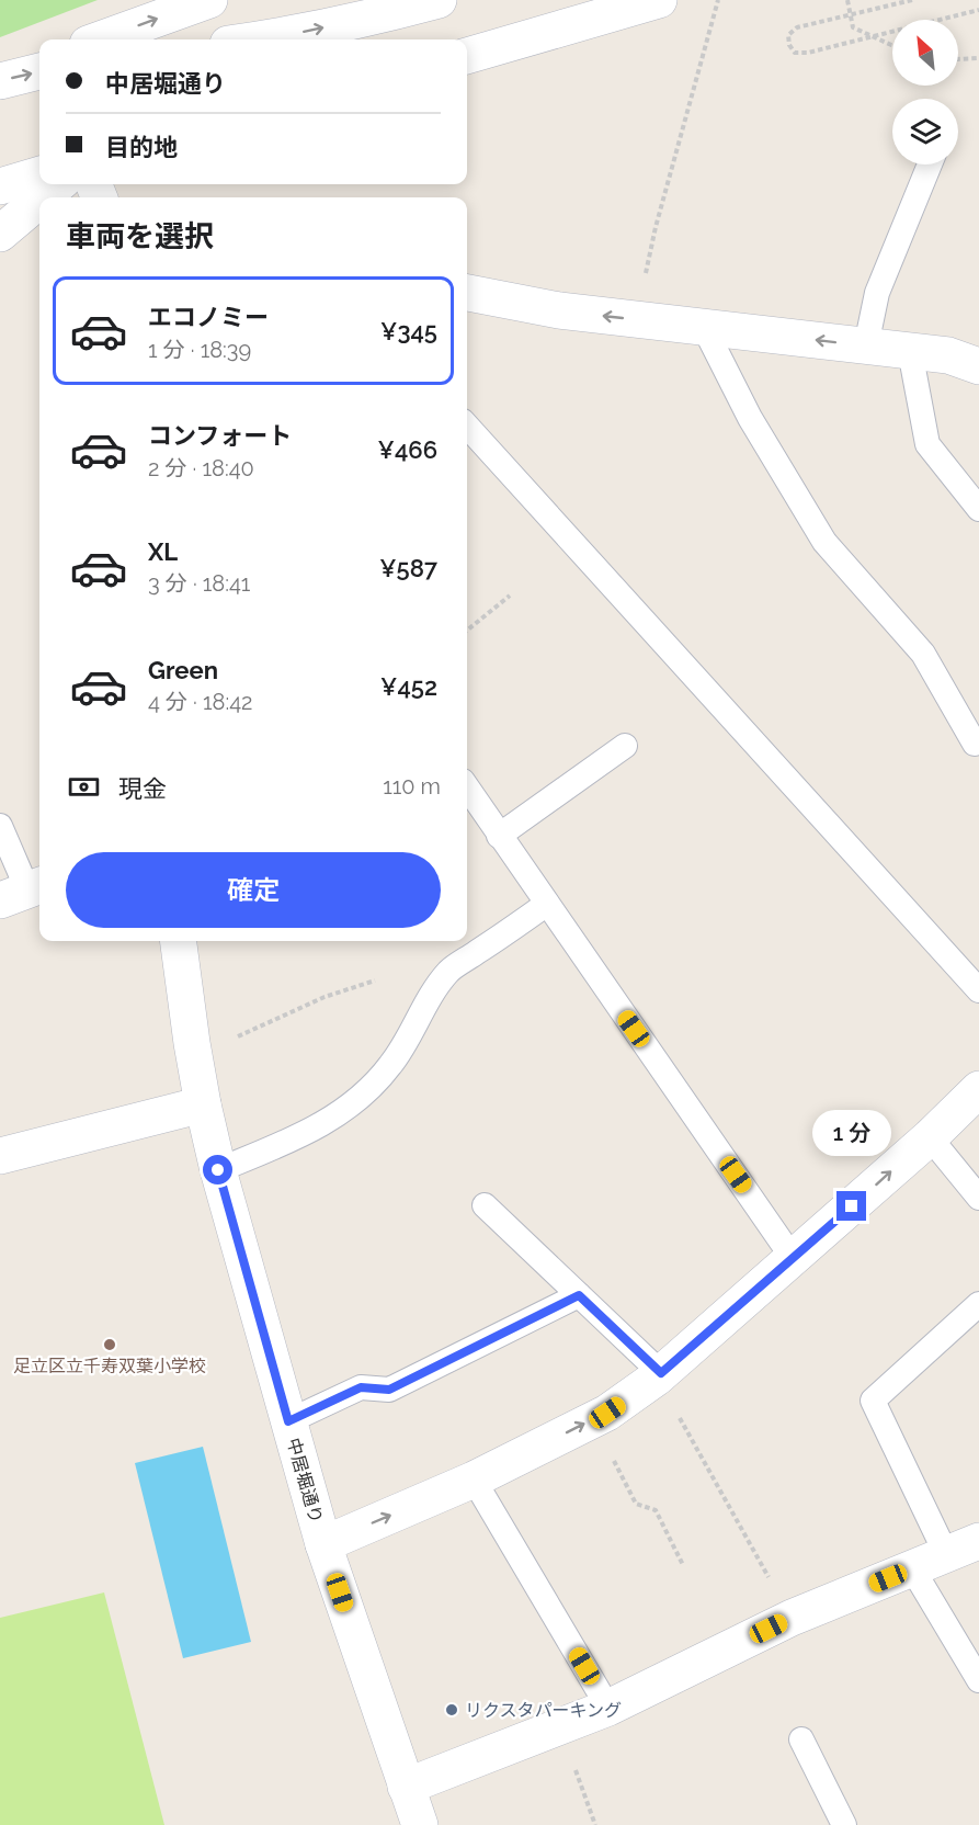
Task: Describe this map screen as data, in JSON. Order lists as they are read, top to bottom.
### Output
{
  "streets": {
    "street": ["中居堀通り"]
  },
  "places": ["足立区立千寿双葉小学校", "リクスタパーキング"],
  "north": "top left",
  "page": {
    "banner": ["中居堀通り", "目的地"],
    "heading": "車両を選択",
    "list": [
      {
        "name": "エコノミー",
        "note": "1 分 · 18:39",
        "value": "¥345"
      },
      {
        "name": "コンフォート",
        "note": "2 分 · 18:40",
        "value": "¥466"
      },
      {
        "name": "XL",
        "note": "3 分 · 18:41",
        "value": "¥587"
      },
      {
        "name": "Green",
        "note": "4 分 · 18:42",
        "value": "¥452"
      }
    ],
    "pay": ["現金", "110 m"],
    "buttons": "確定",
    "bubble": "1 分"
  }
}
